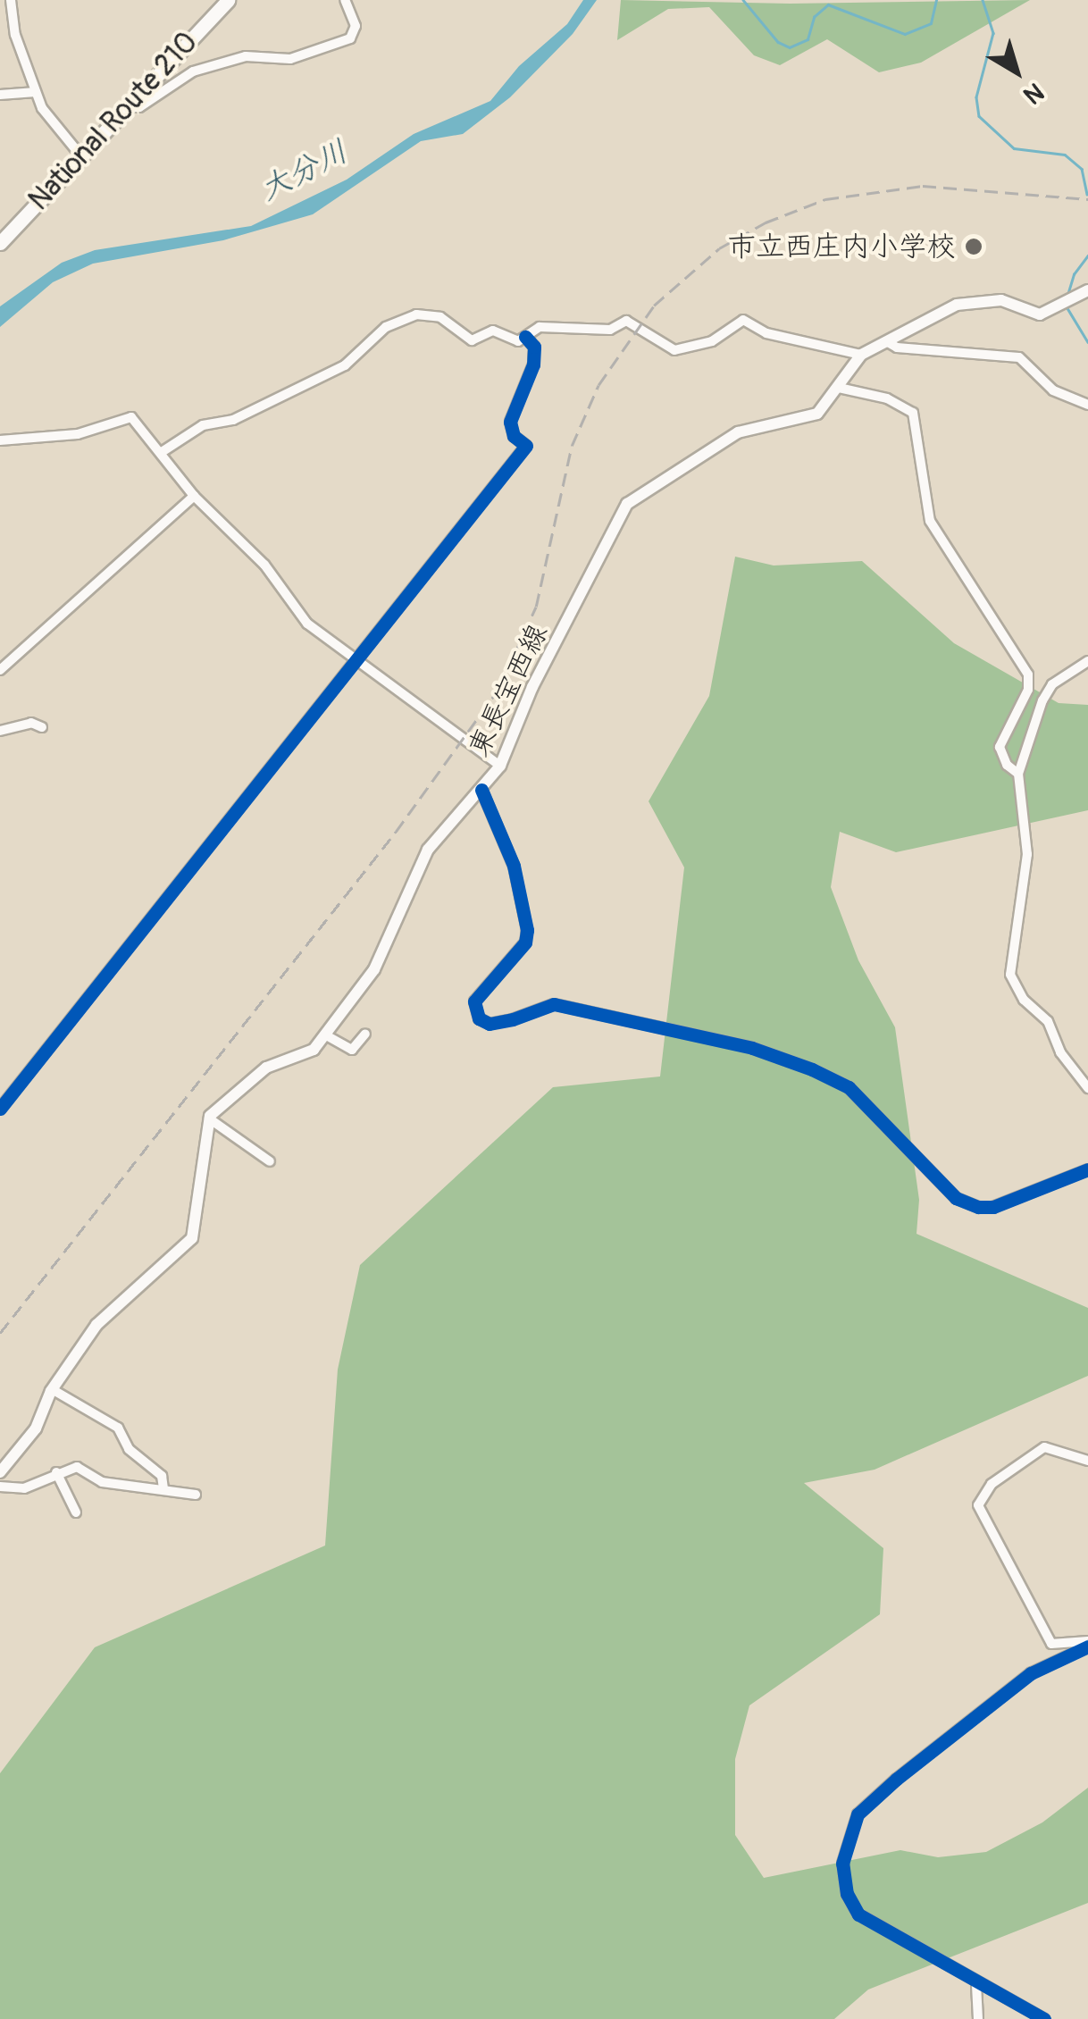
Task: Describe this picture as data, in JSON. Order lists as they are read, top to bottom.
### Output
{
  "streets": {
    "highway": ["National Route 210"],
    "main road": ["東長宝西線"]
  },
  "water": ["大分川"],
  "places": ["市立西庄内小学校"],
  "north": "bottom right"
}
